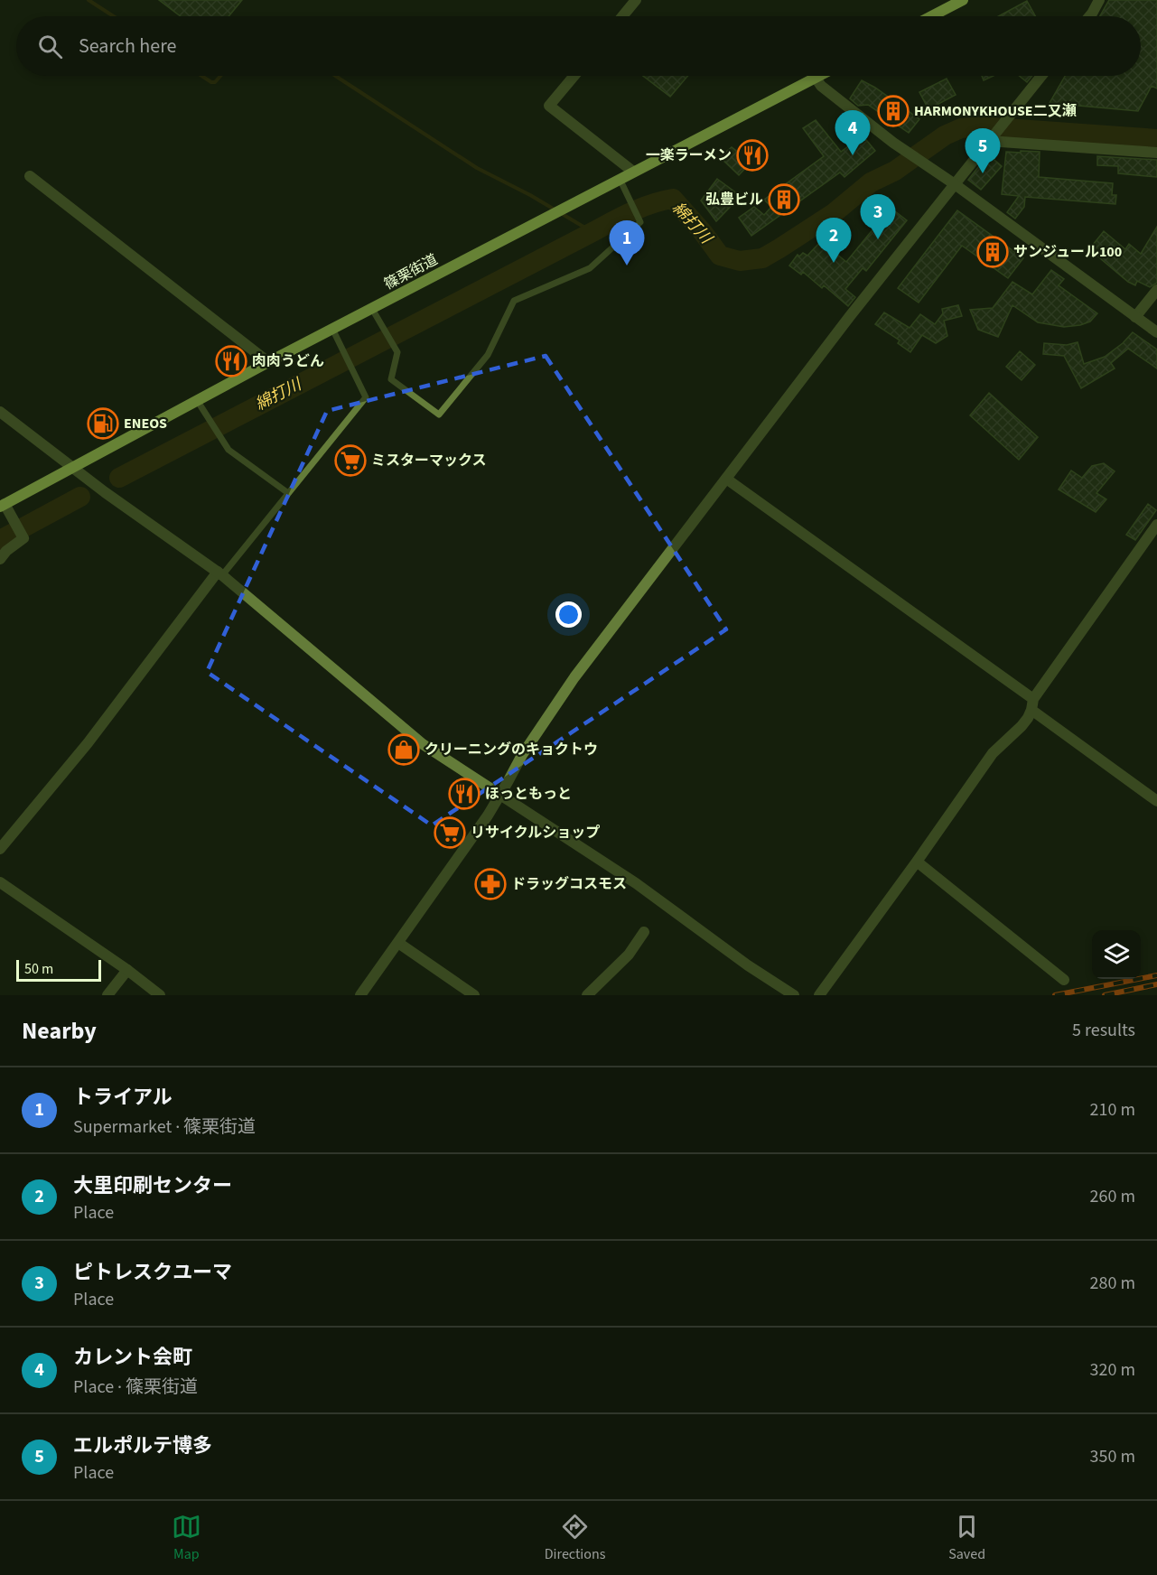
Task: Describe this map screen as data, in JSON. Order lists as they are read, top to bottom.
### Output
{
  "streets": {
    "main road": ["篠栗街道"]
  },
  "water": ["綿打川"],
  "places": {
    "building": ["HARMONYKHOUSE二又瀬", "弘豊ビル", "サンジュール100"],
    "restaurant": ["一楽ラーメン", "肉肉うどん", "ほっともっと"],
    "fuel station": ["ENEOS"],
    "supermarket": ["ミスターマックス", "リサイクルショップ"],
    "shop": ["クリーニングのキョクトウ"],
    "pharmacy": ["ドラッグコスモス"]
  },
  "scale_bar": "50 m",
  "page": {
    "search": "Search here",
    "pins": [
      "4",
      "5",
      "3",
      "2",
      "1"
    ],
    "scale": "50 m",
    "heading": ["Nearby", "5 results"],
    "list": [
      {
        "mark": "1",
        "name": "トライアル",
        "note": "Supermarket · 篠栗街道",
        "value": "210 m"
      },
      {
        "mark": "2",
        "name": "大里印刷センター",
        "note": "Place",
        "value": "260 m"
      },
      {
        "mark": "3",
        "name": "ピトレスクユーマ",
        "note": "Place",
        "value": "280 m"
      },
      {
        "mark": "4",
        "name": "カレント会町",
        "note": "Place · 篠栗街道",
        "value": "320 m"
      },
      {
        "mark": "5",
        "name": "エルポルテ博多",
        "note": "Place",
        "value": "350 m"
      }
    ],
    "nav": ["Map", "Directions", "Saved"]
  }
}
